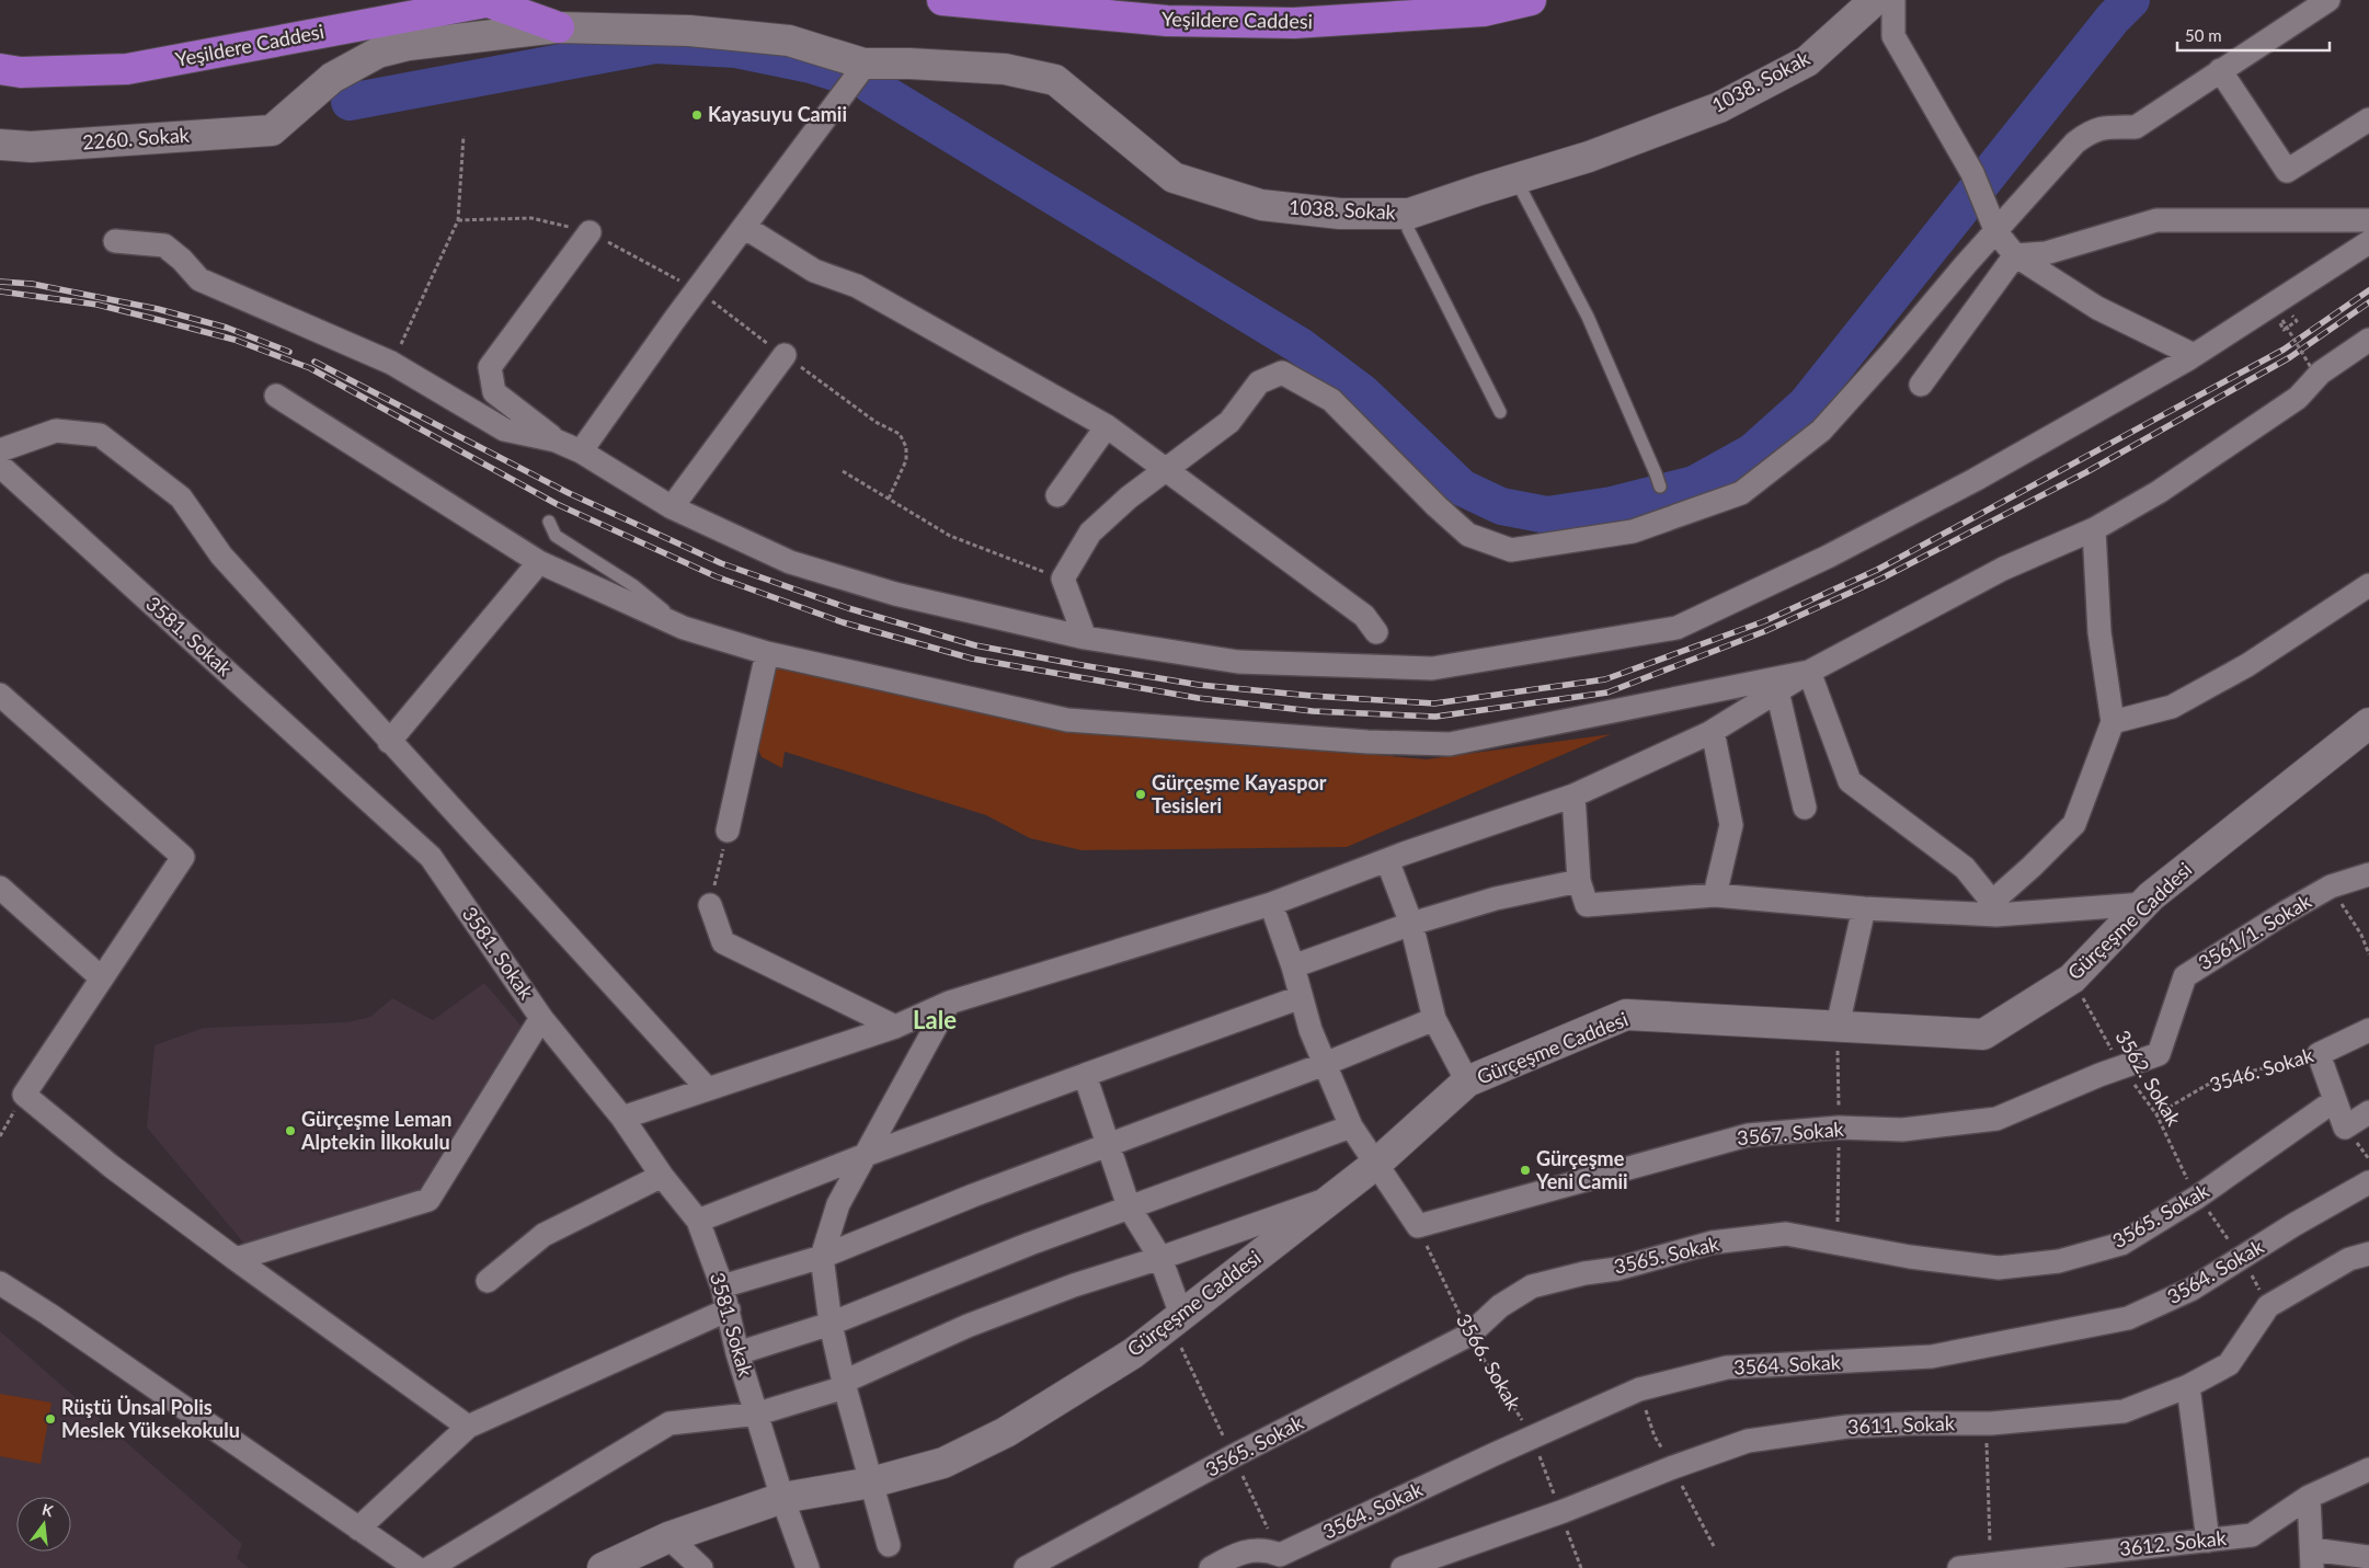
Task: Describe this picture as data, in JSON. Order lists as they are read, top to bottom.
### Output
{
  "streets": {
    "highway": ["Yeşildere Caddesi"],
    "main road": ["1038. Sokak", "2260. Sokak", "Gürçeşme Caddesi"],
    "street": [
      "3581. Sokak",
      "3561/1. Sokak",
      "3546. Sokak",
      "3567. Sokak",
      "3565. Sokak",
      "3564. Sokak",
      "3611. Sokak",
      "3612. Sokak"
    ],
    "path": ["3562. Sokak", "3566. Sokak"]
  },
  "crossings": [
    ["1038. Sokak", "2260. Sokak"],
    ["3581. Sokak", "Gürçeşme Caddesi"],
    ["Gürçeşme Caddesi", "3562. Sokak"],
    ["3561/1. Sokak", "3562. Sokak"],
    ["3561/1. Sokak", "3567. Sokak"],
    ["3546. Sokak", "3562. Sokak"],
    ["3562. Sokak", "3567. Sokak"],
    ["3562. Sokak", "3565. Sokak"],
    ["3562. Sokak", "3564. Sokak"],
    ["3562. Sokak", "3611. Sokak"],
    ["3567. Sokak", "3566. Sokak"],
    ["3565. Sokak", "3566. Sokak"],
    ["3564. Sokak", "3566. Sokak"],
    ["3566. Sokak", "3611. Sokak"]
  ],
  "districts": ["Lale"],
  "places": [
    "Kayasuyu Camii",
    "Gürçeşme Kayaspor Tesisleri",
    "Gürçeşme Leman Alptekin İlkokulu",
    "Gürçeşme Yeni Camii",
    "Rüştü Ünsal Polis Meslek Yüksekokulu"
  ],
  "scale_bar": "50 m",
  "north": "top"
}
